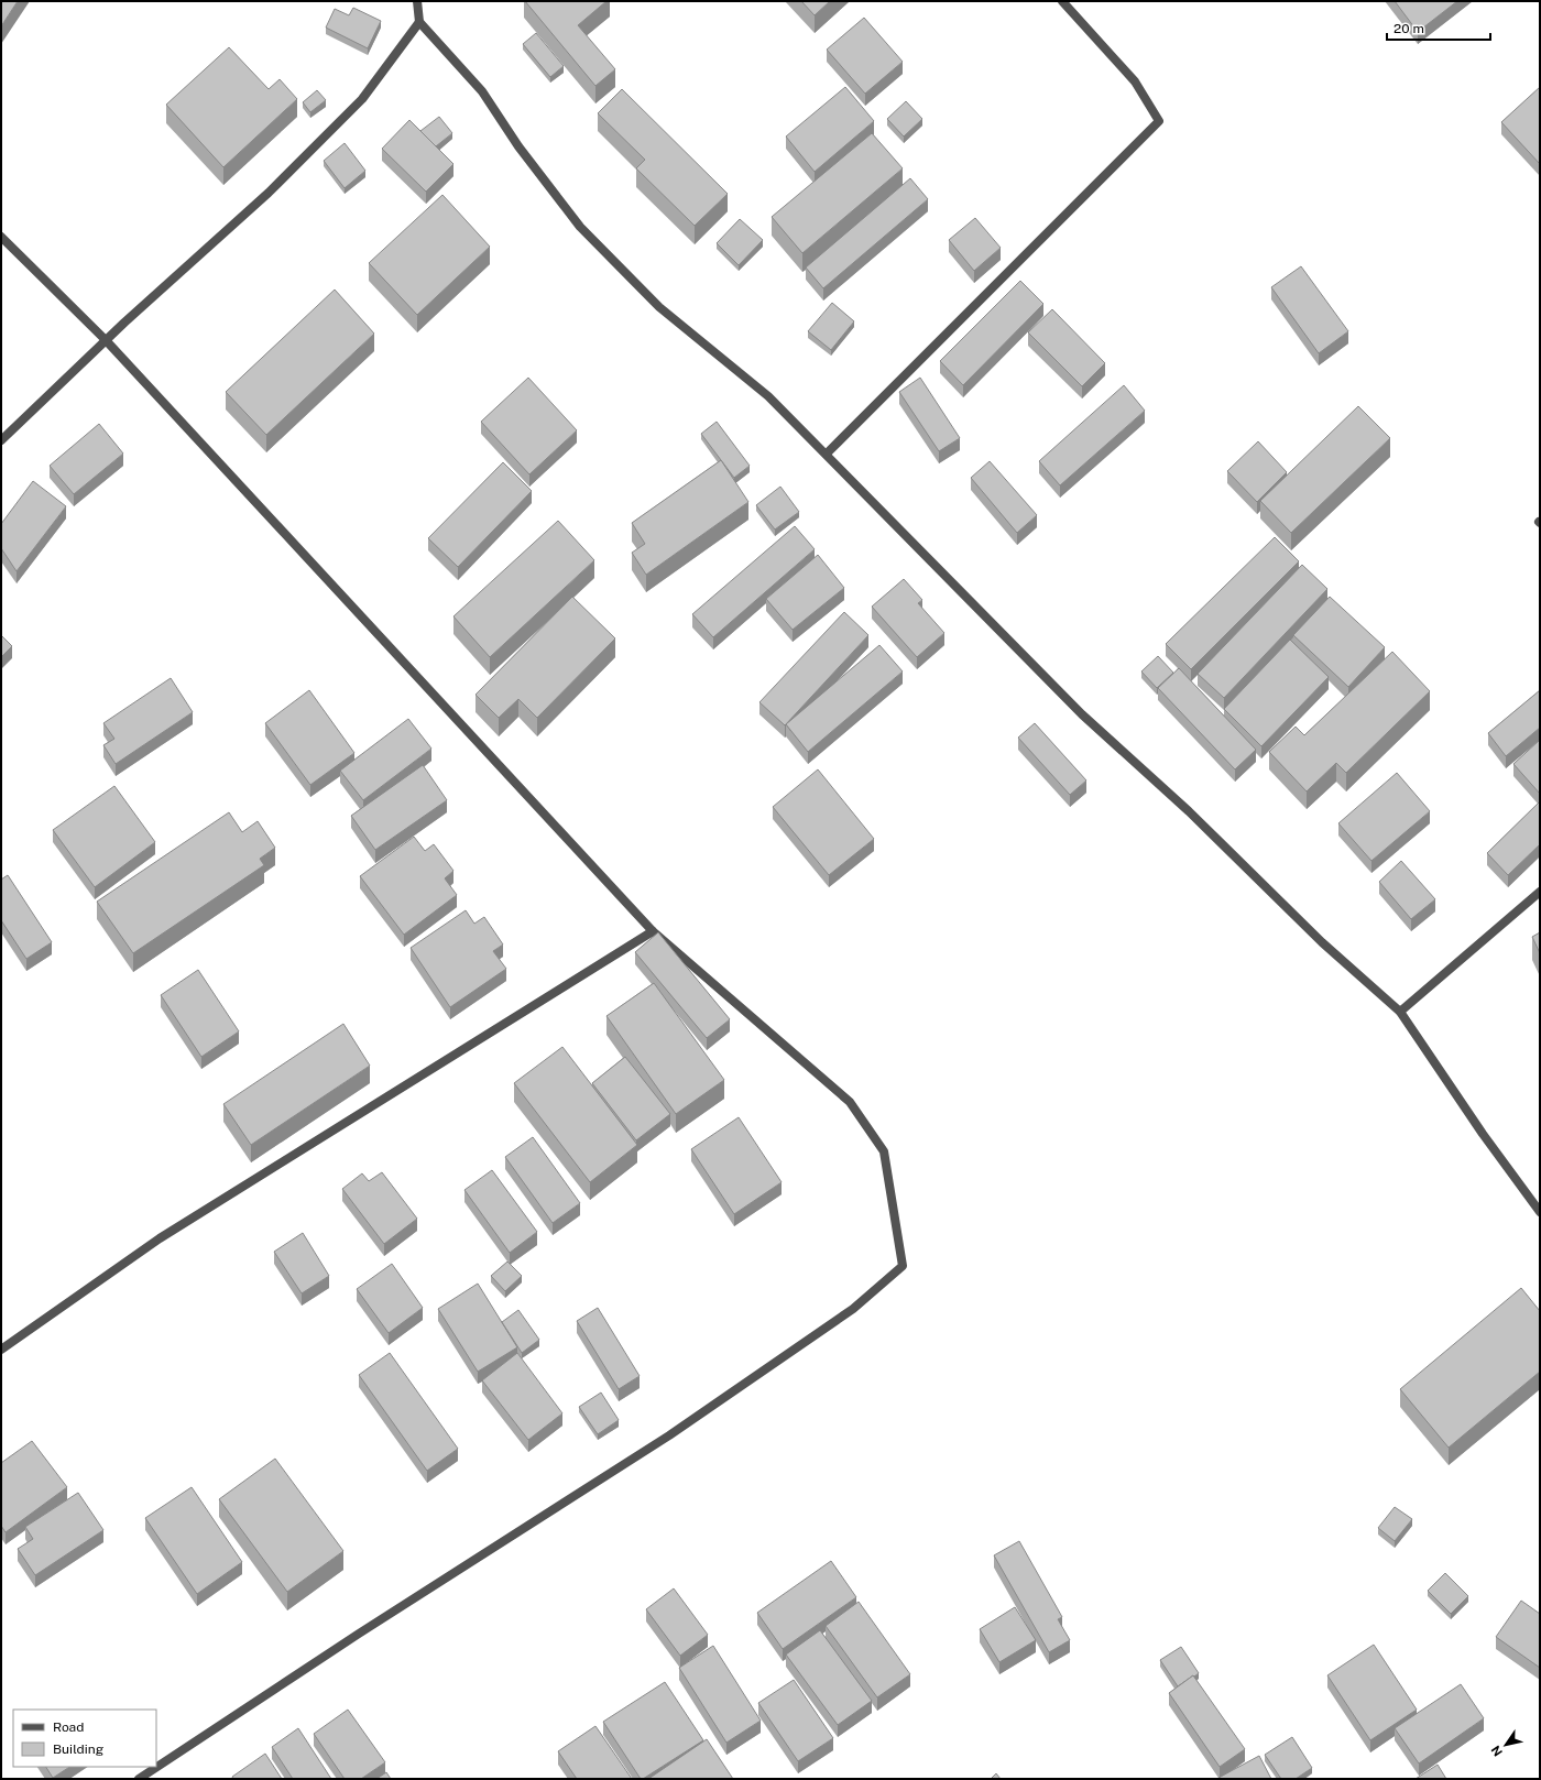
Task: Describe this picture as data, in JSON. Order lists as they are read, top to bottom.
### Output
{
  "legend": ["Road", "Building"],
  "scale_bar": "20 m",
  "north": "bottom left"
}
